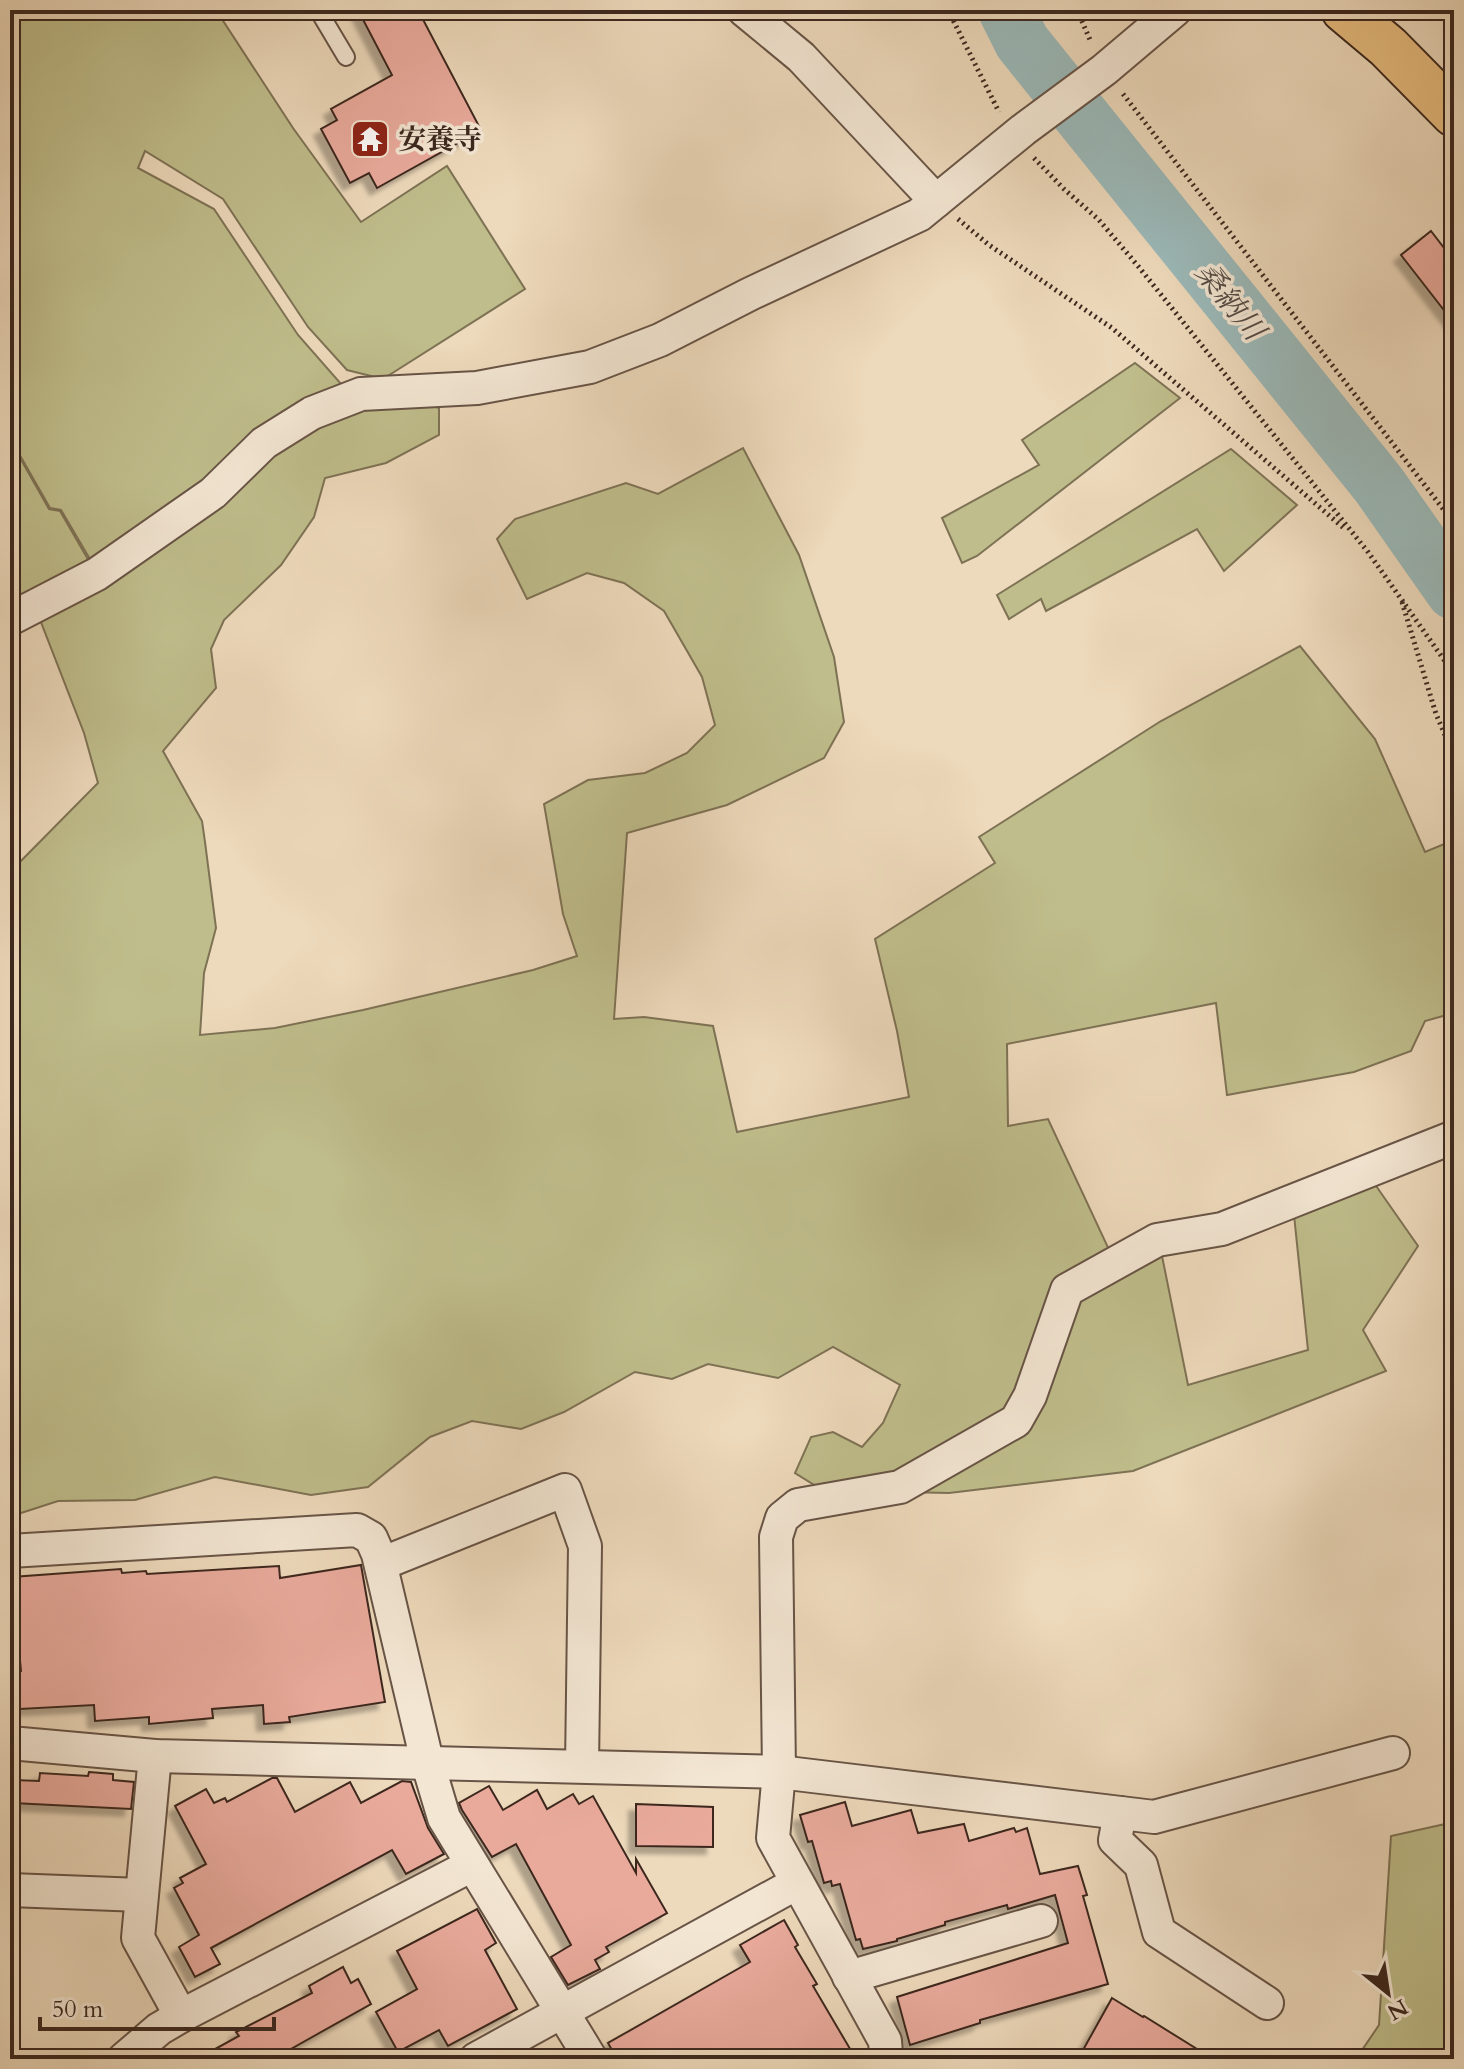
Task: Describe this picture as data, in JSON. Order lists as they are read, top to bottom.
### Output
{
  "water": ["桑納川"],
  "places": {
    "temple": ["安養寺"]
  },
  "scale_bar": "50 m",
  "north": "bottom right"
}
